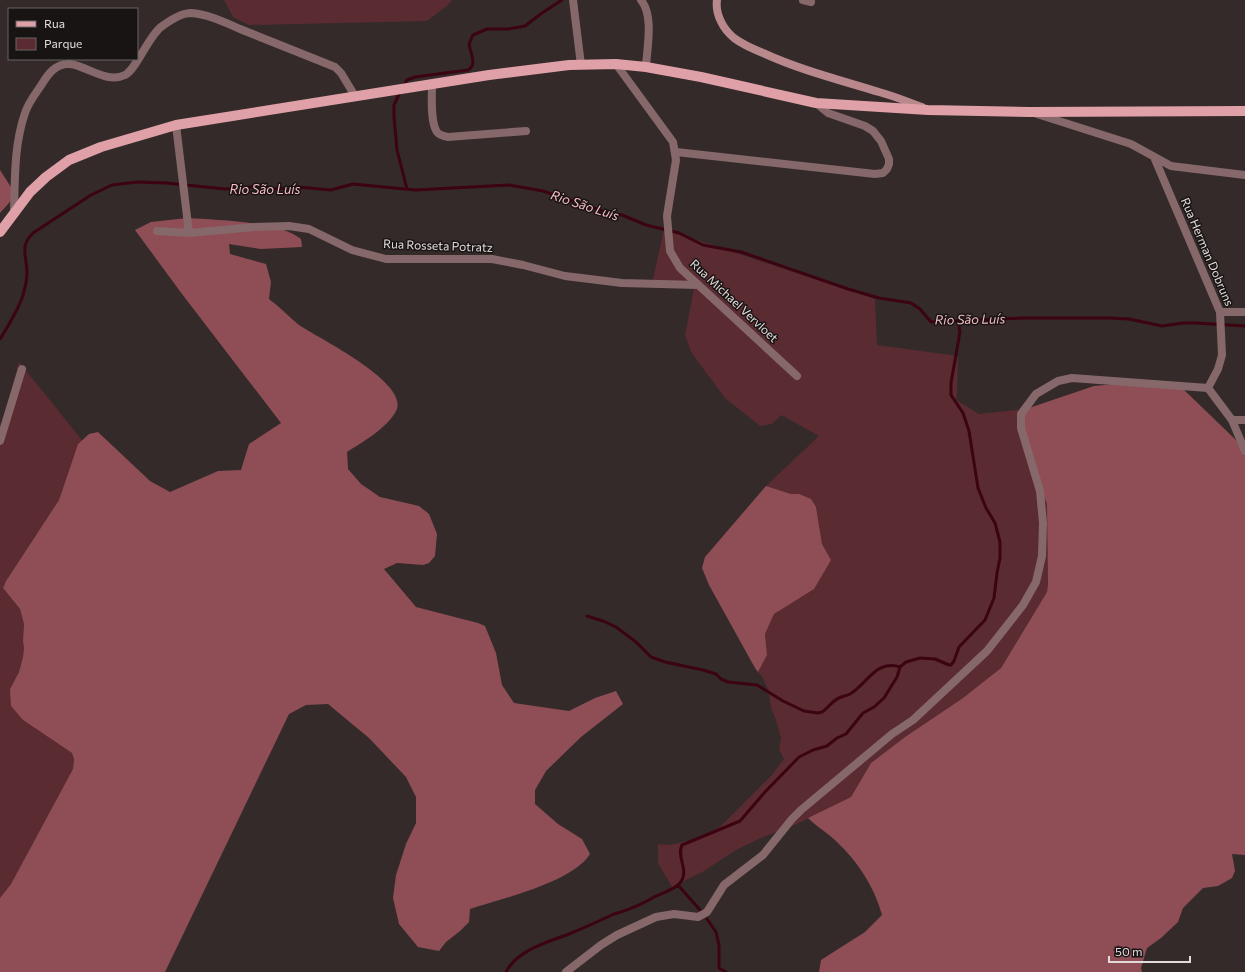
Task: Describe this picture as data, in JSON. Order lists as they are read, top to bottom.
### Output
{
  "streets": {
    "street": ["Rua Rosseta Potratz", "Rua Herman Dobruns", "Rua Michael Vervloet"]
  },
  "crossings": [
    ["Rua Rosseta Potratz", "Rua Michael Vervloet"]
  ],
  "water": ["Rio São Luís"],
  "legend": ["Rua", "Parque"],
  "scale_bar": "50 m"
}
